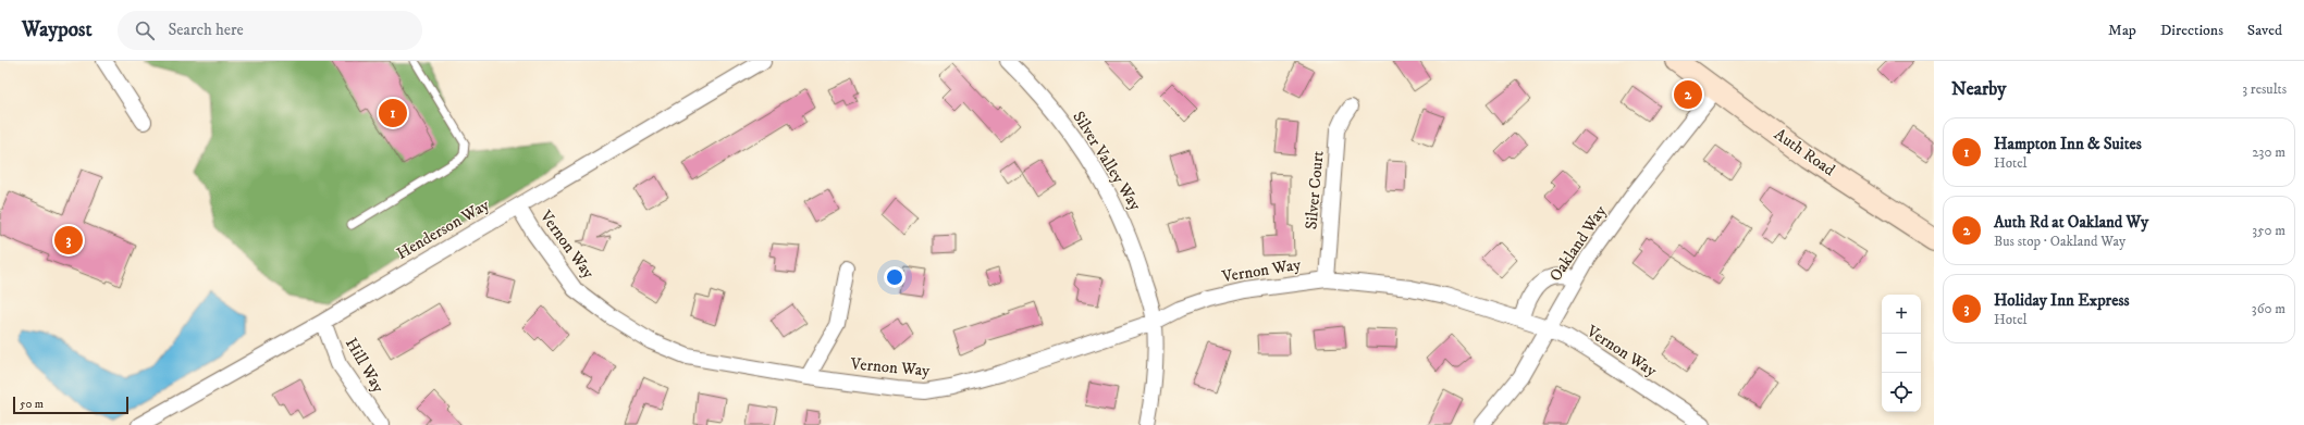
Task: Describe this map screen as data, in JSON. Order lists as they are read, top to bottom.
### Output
{
  "streets": {
    "main road": ["Auth Road"],
    "street": [
      "Silver Valley Way",
      "Silver Court",
      "Henderson Way",
      "Oakland Way",
      "Vernon Way",
      "Hill Way"
    ]
  },
  "crossings": [
    ["Auth Road", "Oakland Way"],
    ["Silver Valley Way", "Vernon Way"],
    ["Silver Court", "Vernon Way"],
    ["Henderson Way", "Vernon Way"],
    ["Henderson Way", "Hill Way"],
    ["Oakland Way", "Vernon Way"]
  ],
  "scale_bar": "50 m",
  "page": {
    "header": "Waypost",
    "search": "Search here",
    "nav": ["Map", "Directions", "Saved"],
    "heading": ["Nearby", "3 results"],
    "pins": ["2", "1", "3"],
    "list": [
      {
        "mark": "1",
        "name": "Hampton Inn & Suites",
        "note": "Hotel",
        "value": "230 m"
      },
      {
        "mark": "2",
        "name": "Auth Rd at Oakland Wy",
        "note": "Bus stop · Oakland Way",
        "value": "350 m"
      },
      {
        "mark": "3",
        "name": "Holiday Inn Express",
        "note": "Hotel",
        "value": "360 m"
      }
    ],
    "map_buttons": ["+", "−"],
    "scale": "50 m"
  }
}
